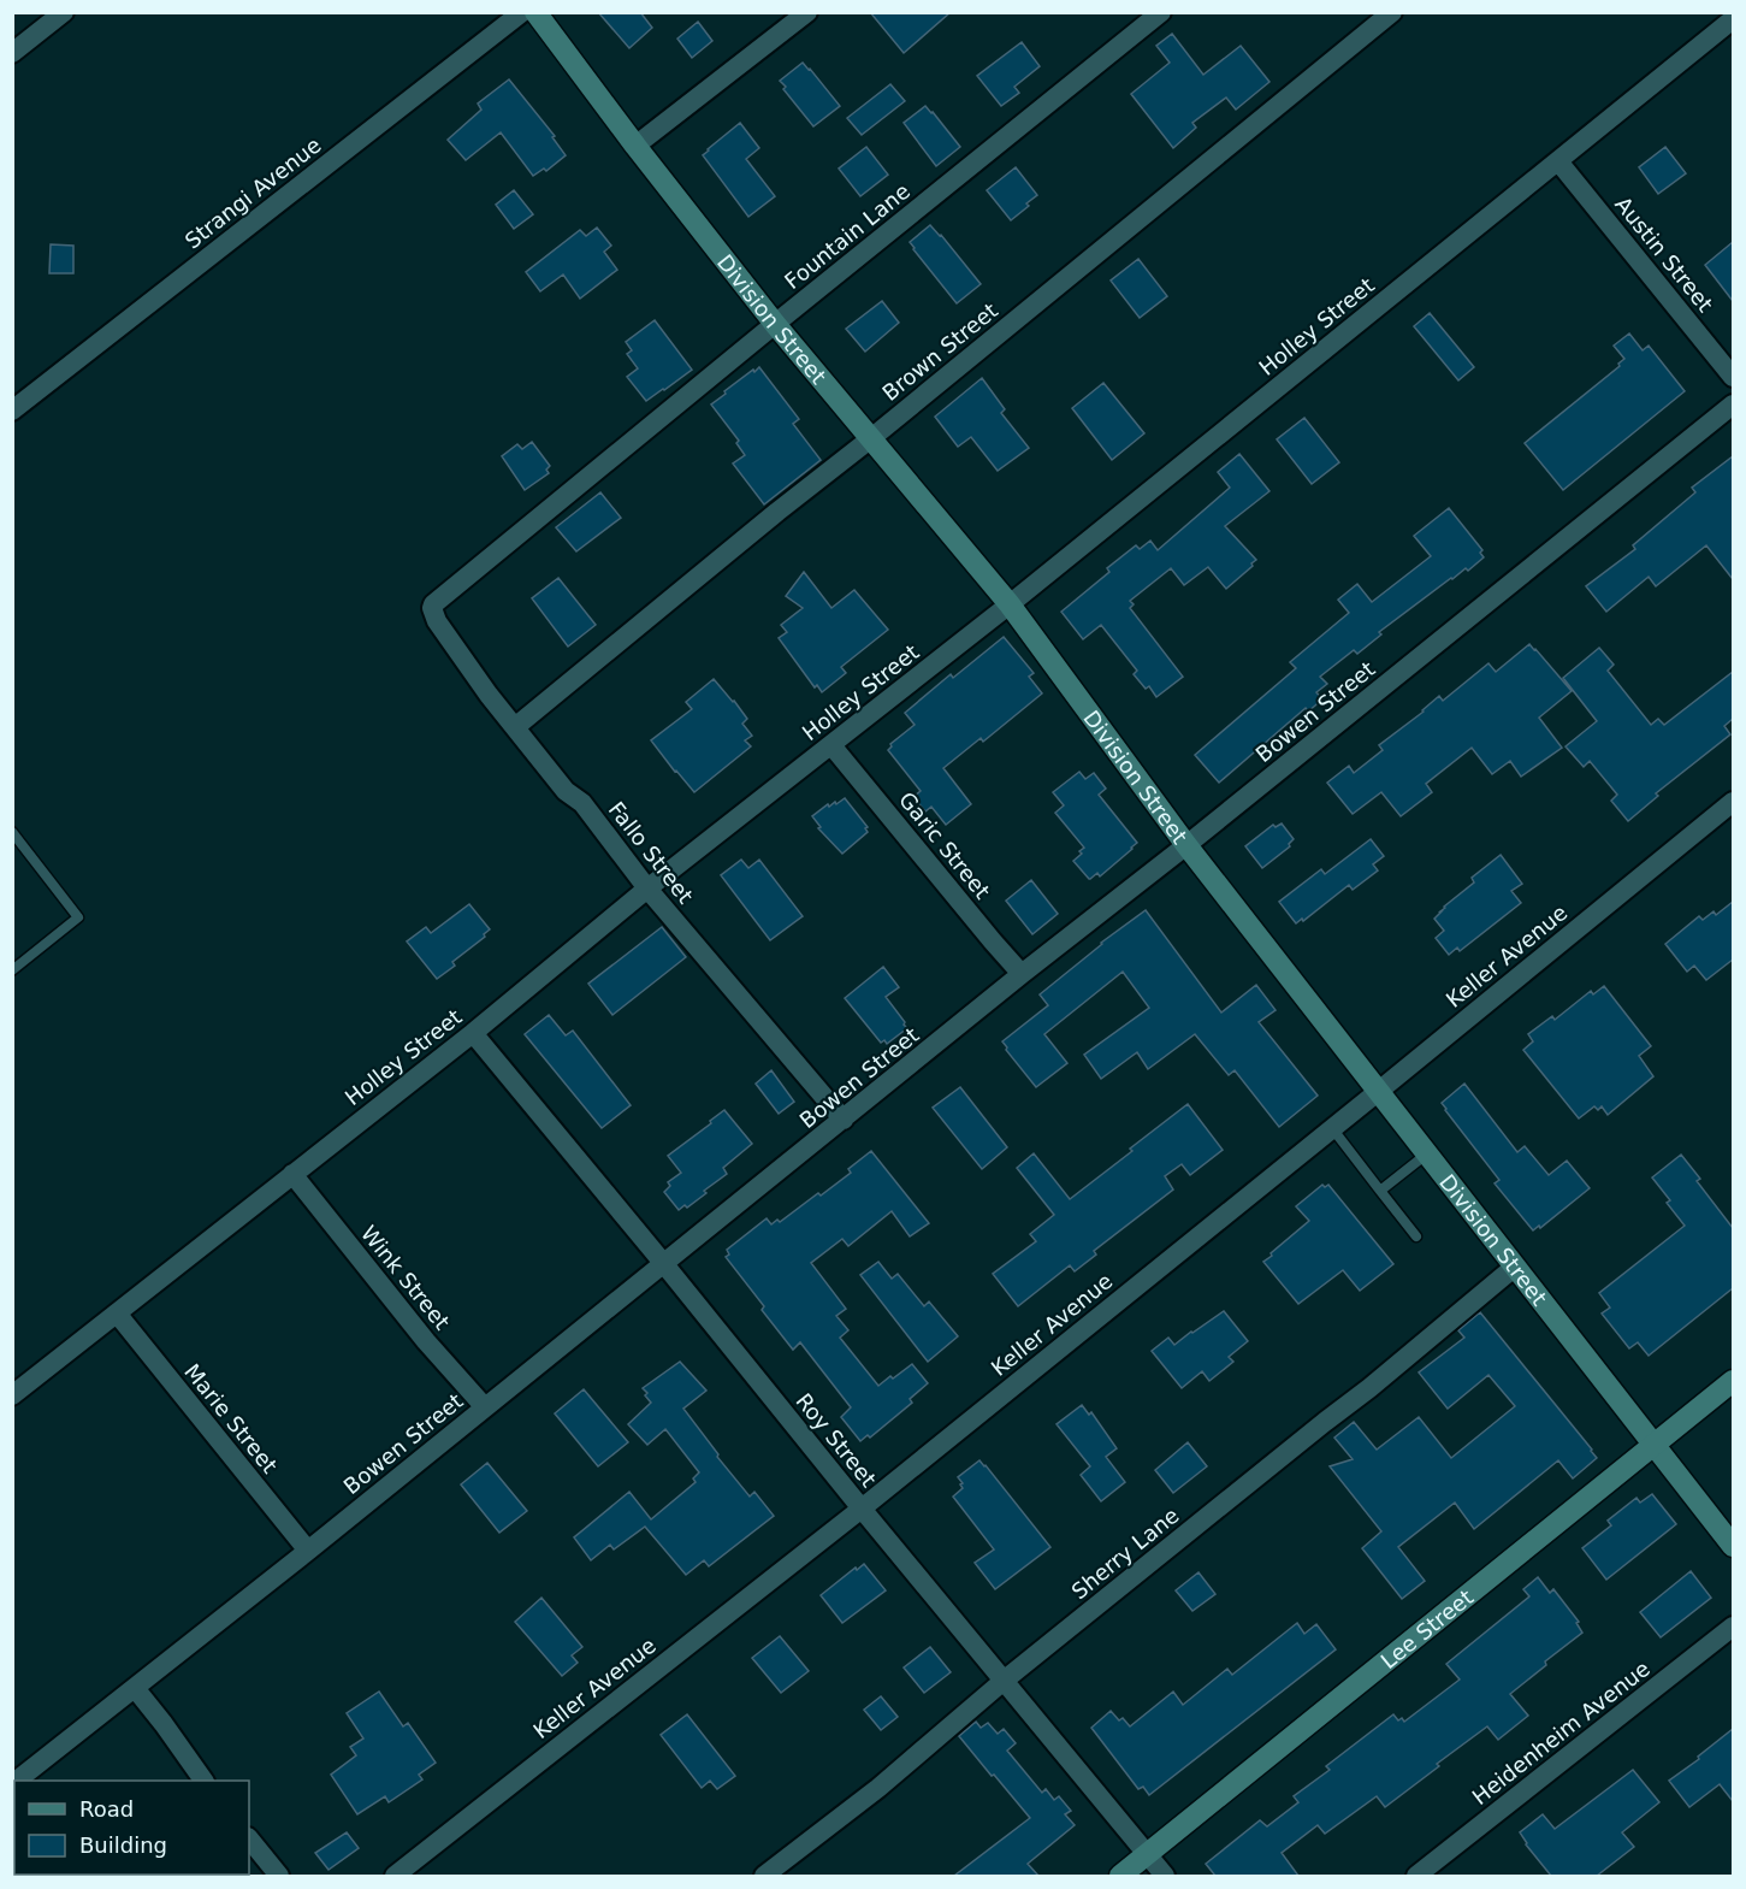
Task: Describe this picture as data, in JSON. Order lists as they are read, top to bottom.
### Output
{
  "streets": {
    "main road": ["Division Street", "Lee Street"],
    "street": [
      "Strangi Avenue",
      "Fountain Lane",
      "Austin Street",
      "Holley Street",
      "Brown Street",
      "Bowen Street",
      "Garic Street",
      "Fallo Street",
      "Keller Avenue",
      "Wink Street",
      "Marie Street",
      "Roy Street",
      "Sherry Lane",
      "Heidenheim Avenue"
    ]
  },
  "crossings": [
    ["Fountain Lane", "Division Street"],
    ["Fountain Lane", "Fallo Street"],
    ["Austin Street", "Holley Street"],
    ["Division Street", "Holley Street"],
    ["Division Street", "Brown Street"],
    ["Division Street", "Bowen Street"],
    ["Division Street", "Keller Avenue"],
    ["Division Street", "Sherry Lane"],
    ["Division Street", "Lee Street"],
    ["Holley Street", "Garic Street"],
    ["Holley Street", "Fallo Street"],
    ["Holley Street", "Wink Street"],
    ["Holley Street", "Marie Street"],
    ["Holley Street", "Roy Street"],
    ["Brown Street", "Fallo Street"],
    ["Bowen Street", "Garic Street"],
    ["Bowen Street", "Fallo Street"],
    ["Bowen Street", "Wink Street"],
    ["Bowen Street", "Marie Street"],
    ["Bowen Street", "Roy Street"],
    ["Keller Avenue", "Roy Street"],
    ["Roy Street", "Sherry Lane"],
    ["Roy Street", "Lee Street"]
  ],
  "legend": ["Road", "Building"]
}
